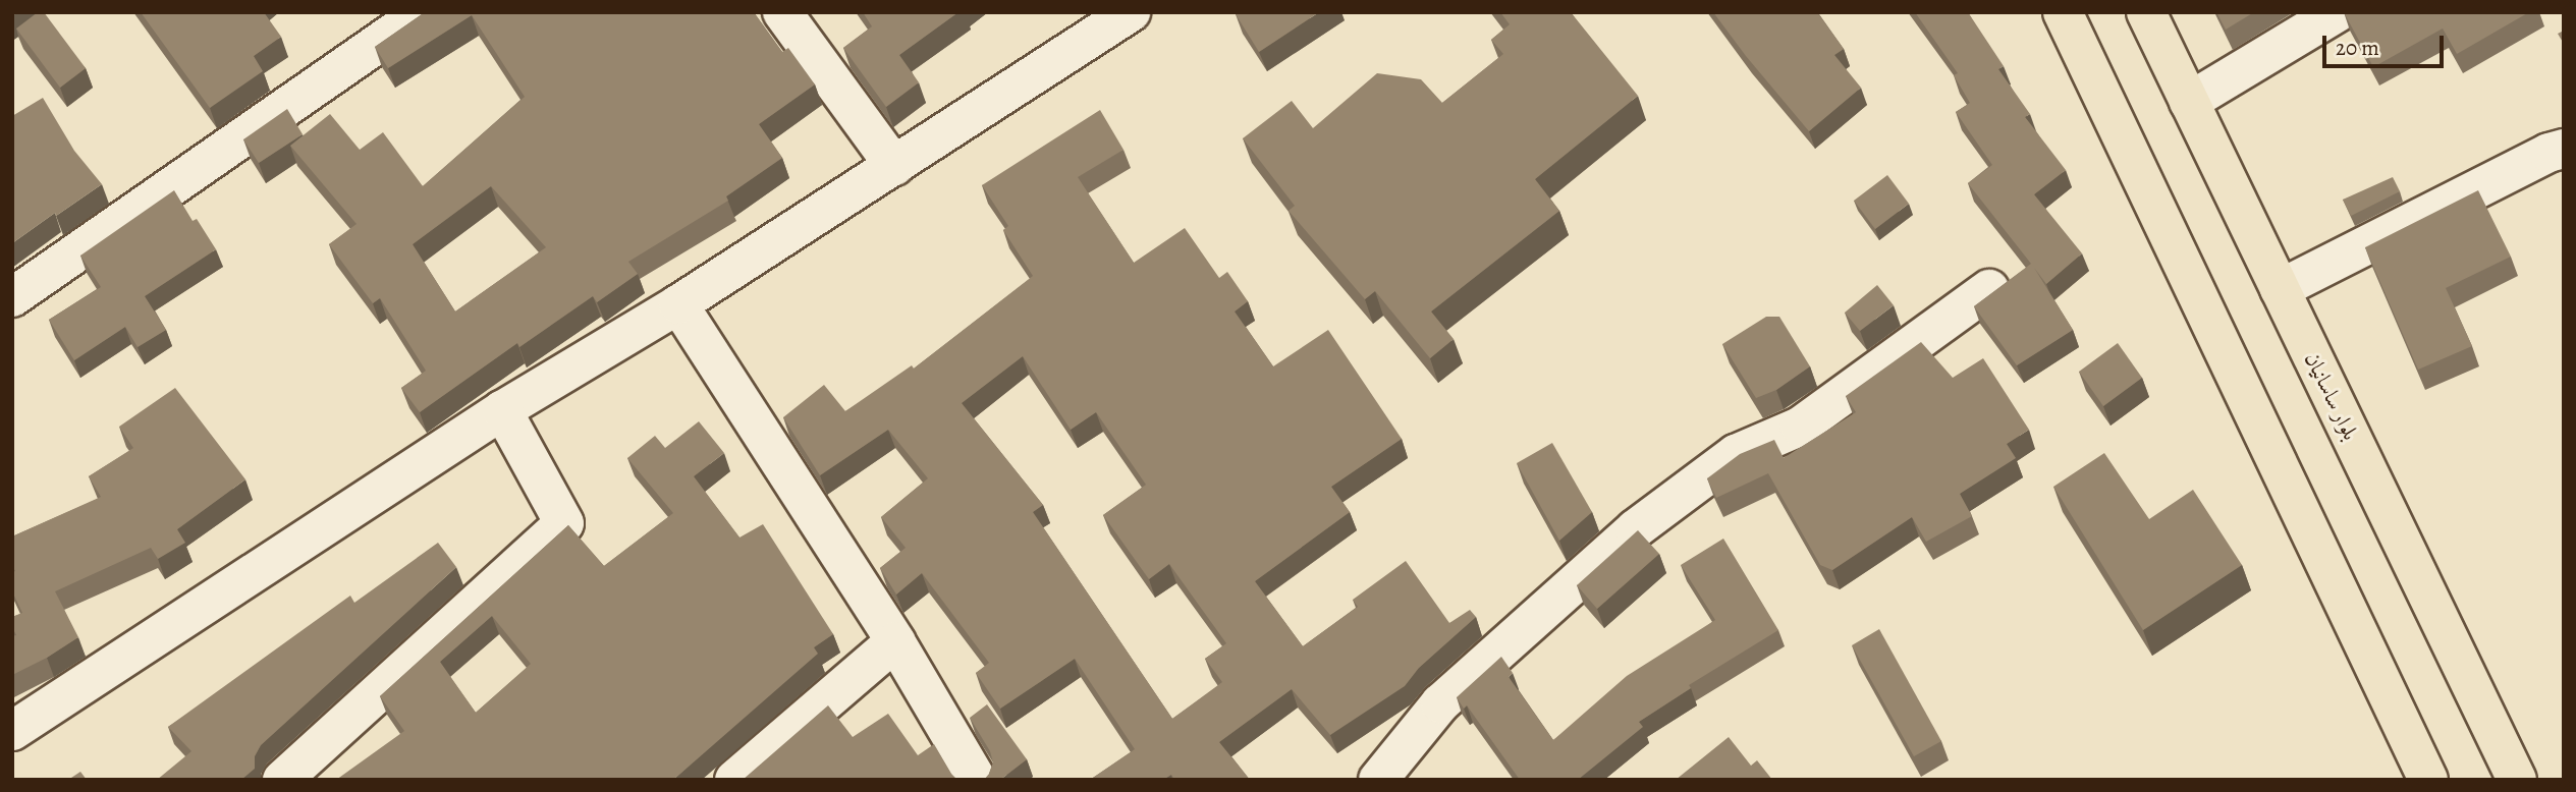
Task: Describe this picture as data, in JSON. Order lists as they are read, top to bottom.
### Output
{
  "streets": {
    "highway": ["بلوار ساسانیان"]
  },
  "scale_bar": "20 m"
}
